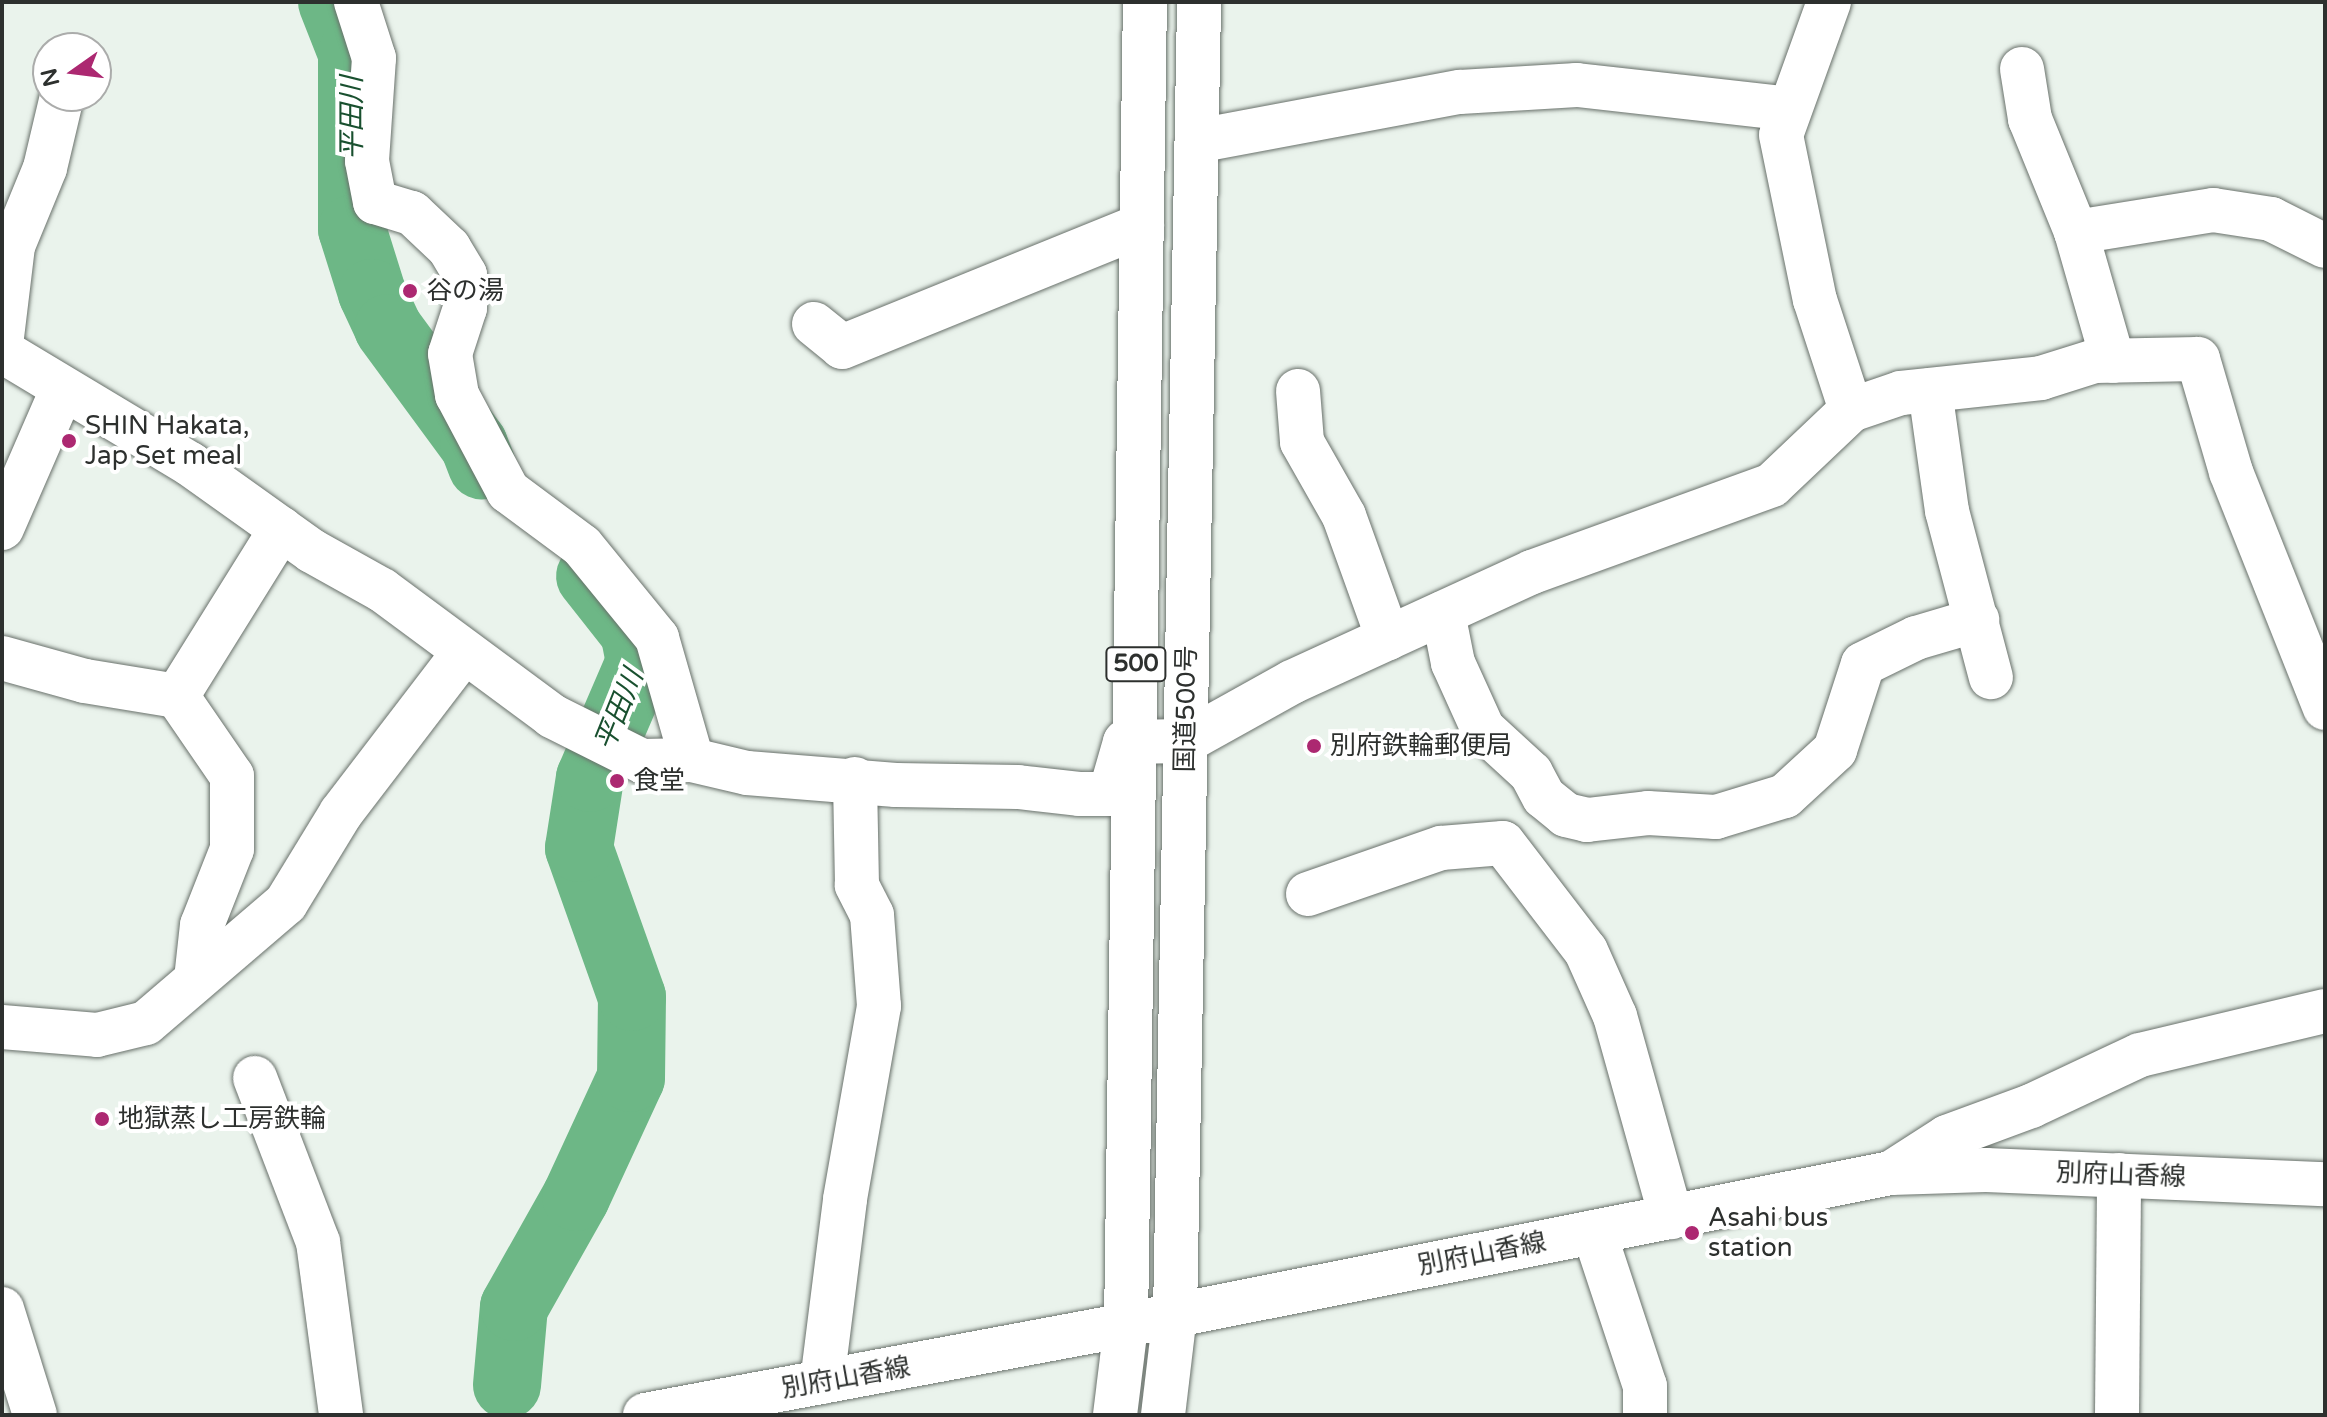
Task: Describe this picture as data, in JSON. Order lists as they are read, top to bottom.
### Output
{
  "streets": {
    "main road": ["500", "国道500号", "別府山香線"]
  },
  "crossings": [
    ["国道500号", "別府山香線"]
  ],
  "water": ["平田川"],
  "places": [
    "谷の湯",
    "SHIN Hakata, Jap Set meal",
    "別府鉄輪郵便局",
    "食堂",
    "地獄蒸し工房鉄輪",
    "Asahi bus station"
  ],
  "north": "left"
}
